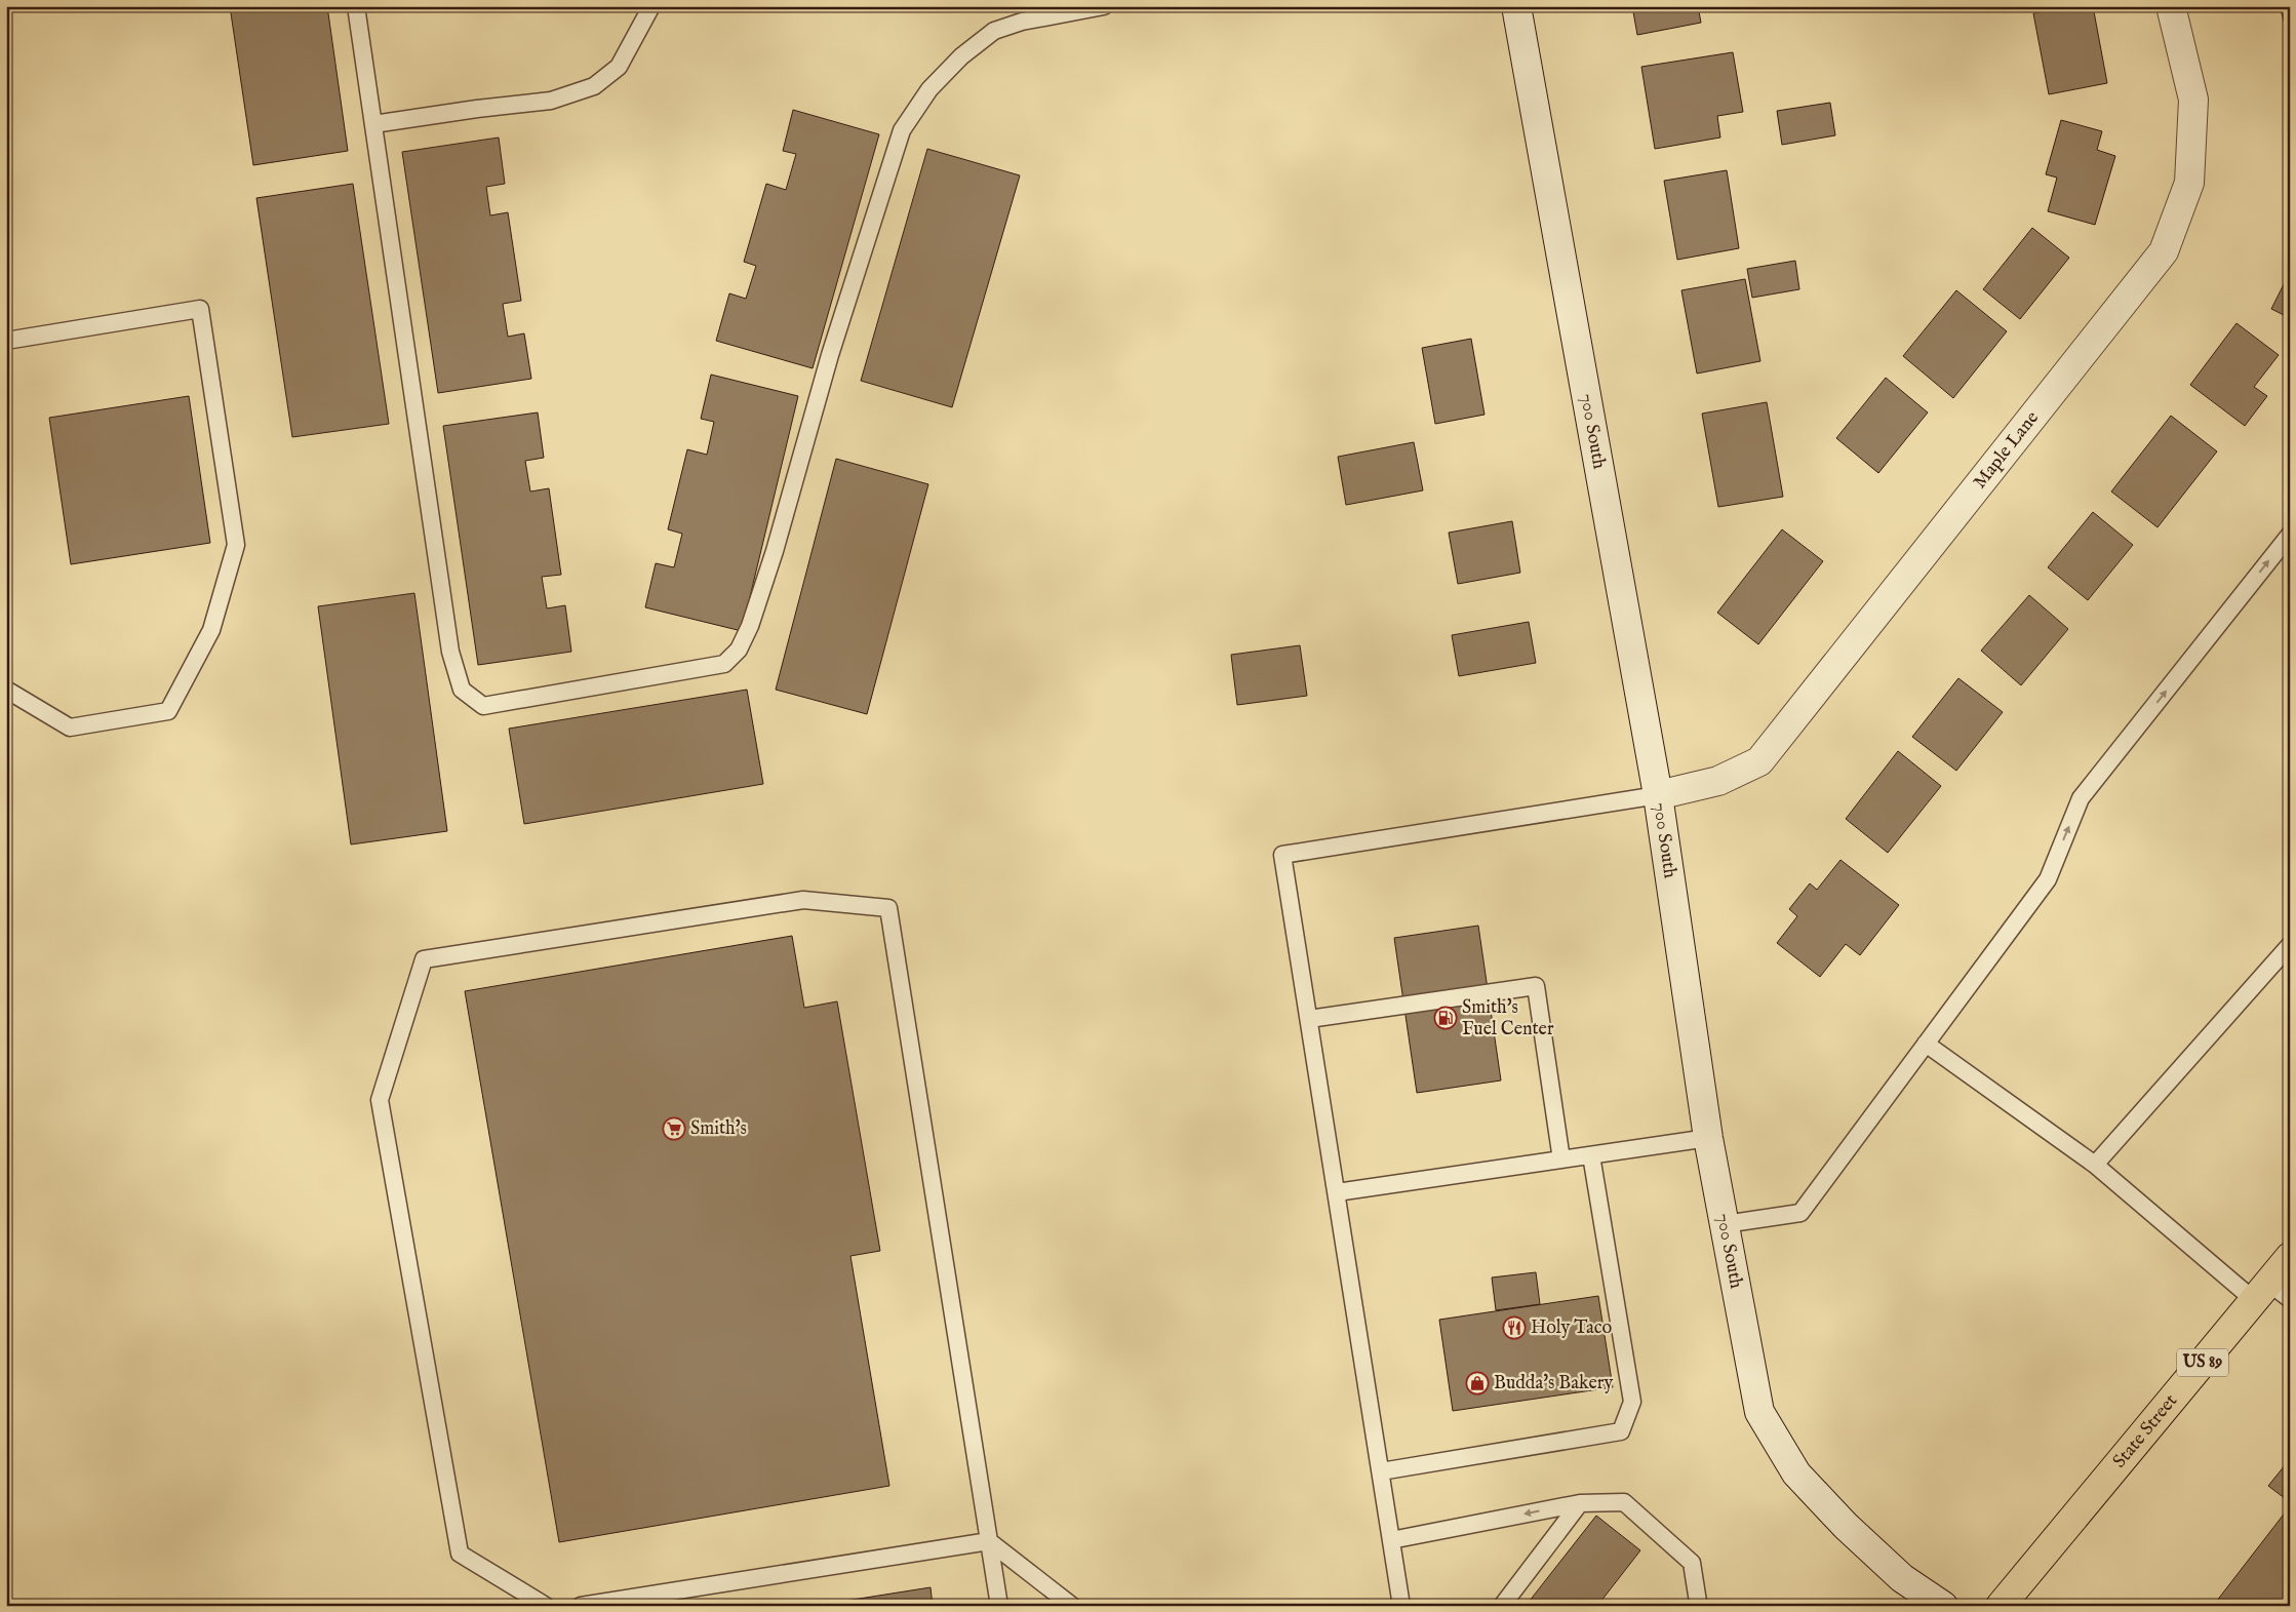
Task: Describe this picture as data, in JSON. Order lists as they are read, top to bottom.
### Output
{
  "streets": {
    "main road": ["US 89", "State Street"],
    "street": ["700 South", "Maple Lane"]
  },
  "crossings": [
    ["700 South", "Maple Lane"]
  ],
  "places": {
    "fuel station": ["Smith's Fuel Center"],
    "supermarket": ["Smith's"],
    "restaurant": ["Holy Taco"],
    "shop": ["Budda's Bakery"]
  }
}
